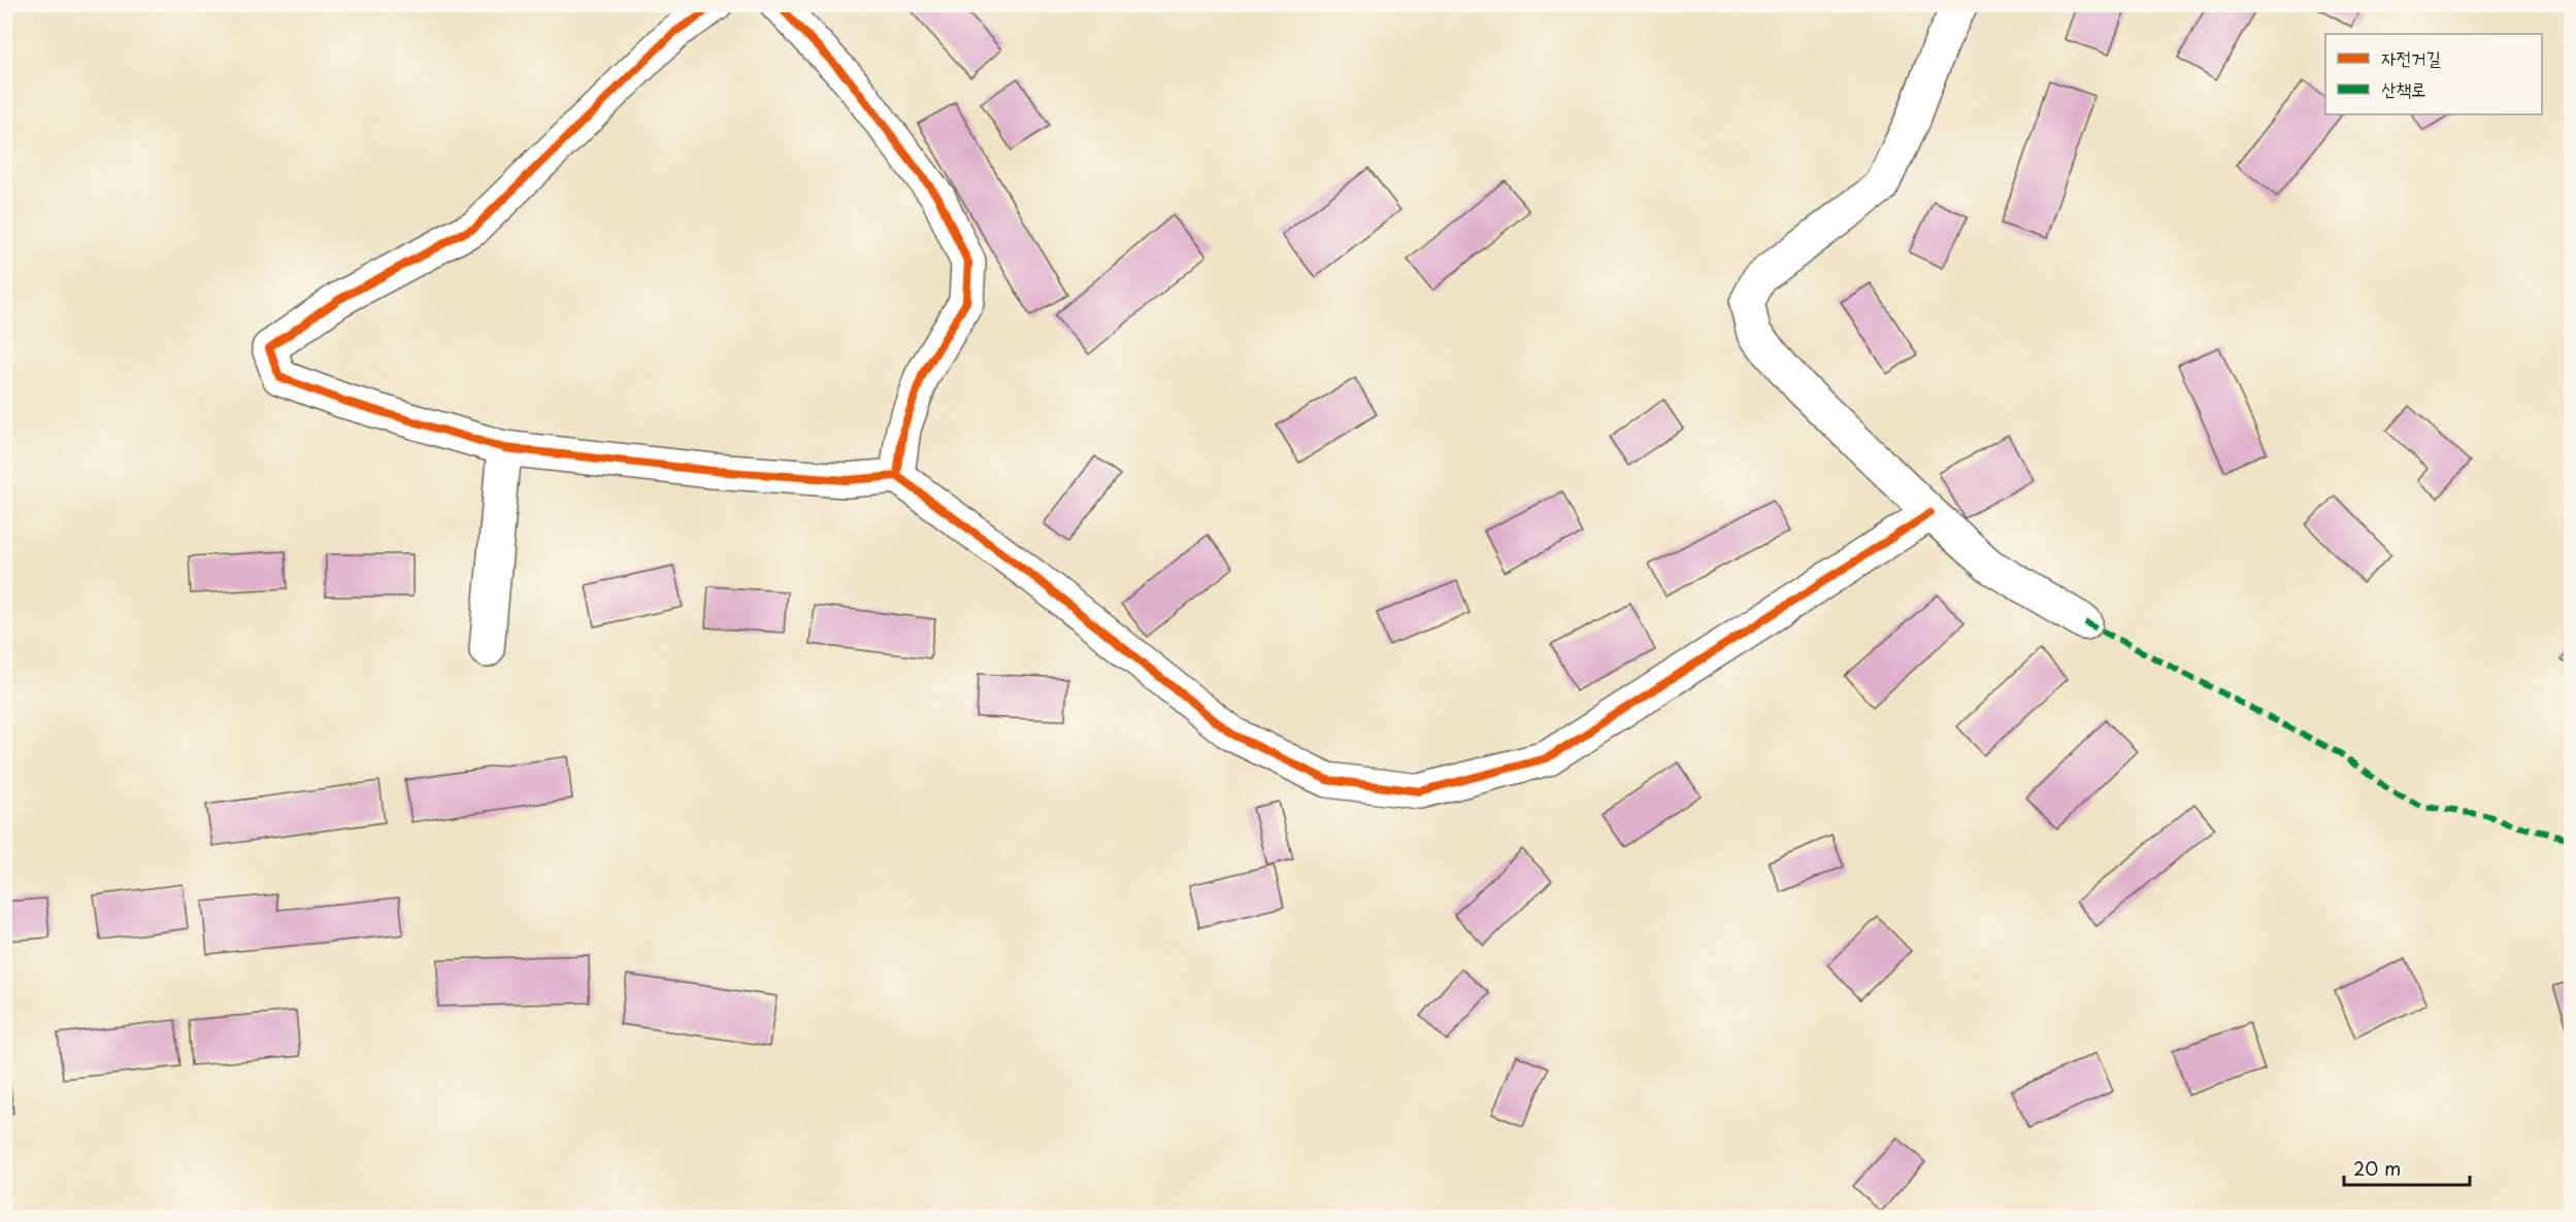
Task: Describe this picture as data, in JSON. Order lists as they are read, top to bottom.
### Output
{
  "legend": ["자전거길", "산책로"],
  "scale_bar": "20 m"
}
